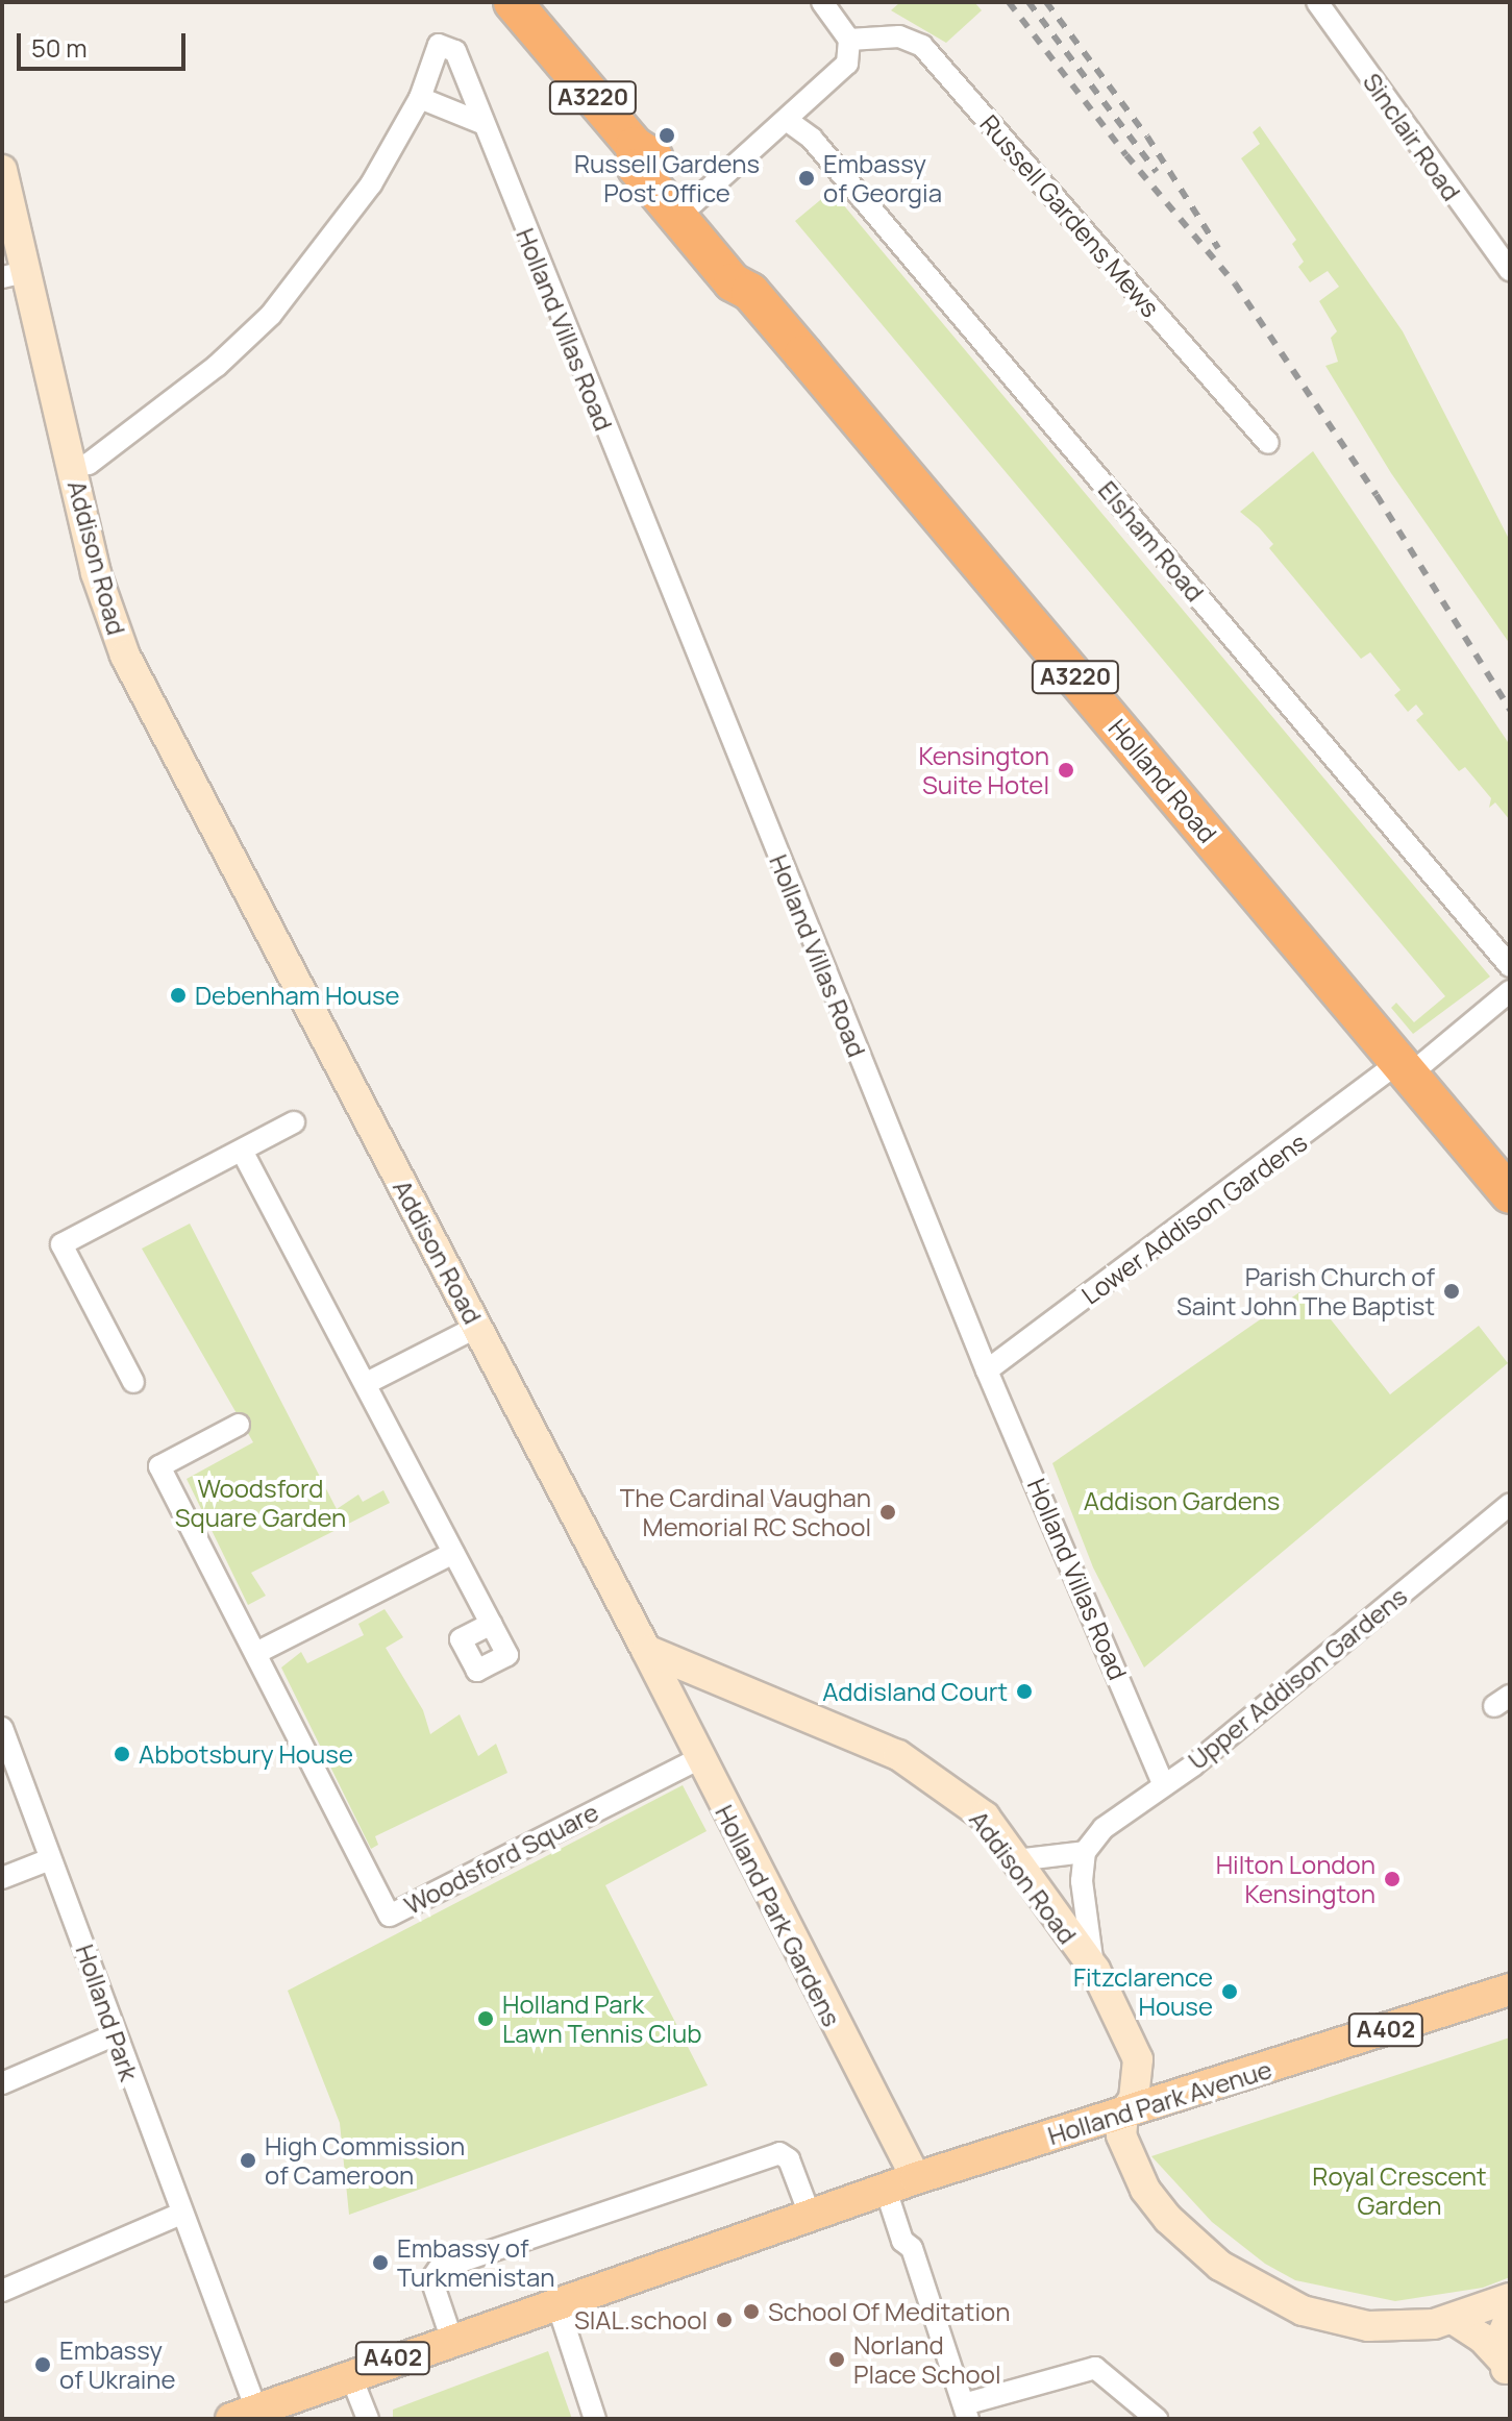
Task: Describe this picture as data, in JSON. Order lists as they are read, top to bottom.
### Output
{
  "streets": {
    "highway": ["A3220", "Holland Road"],
    "main road": ["A402", "Holland Park Avenue"],
    "street": [
      "Sinclair Road",
      "Russell Gardens Mews",
      "Holland Villas Road",
      "Elsham Road",
      "Addison Road",
      "Lower Addison Gardens",
      "Upper Addison Gardens",
      "Woodsford Square",
      "Holland Park Gardens",
      "Holland Park"
    ]
  },
  "crossings": [
    ["Holland Villas Road", "Lower Addison Gardens"],
    ["Holland Villas Road", "Upper Addison Gardens"],
    ["Addison Road", "Holland Park Gardens"],
    ["Addison Road", "Holland Park Avenue"],
    ["Holland Road", "Lower Addison Gardens"],
    ["Woodsford Square", "Holland Park Gardens"],
    ["Holland Park Gardens", "Holland Park Avenue"],
    ["Holland Park", "Holland Park Avenue"]
  ],
  "parks": ["Woodsford Square Garden", "Addison Gardens", "Royal Crescent Garden"],
  "places": [
    "Russell Gardens Post Office",
    "Embassy of Georgia",
    "Kensington Suite Hotel",
    "Debenham House",
    "Parish Church of Saint John The Baptist",
    "The Cardinal Vaughan Memorial RC School",
    "Addisland Court",
    "Abbotsbury House",
    "Hilton London Kensington",
    "Fitzclarence House",
    "Holland Park Lawn Tennis Club",
    "High Commission of Cameroon",
    "Embassy of Turkmenistan",
    "School Of Meditation",
    "SIAL.school",
    "Norland Place School",
    "Embassy of Ukraine"
  ],
  "scale_bar": "50 m"
}
